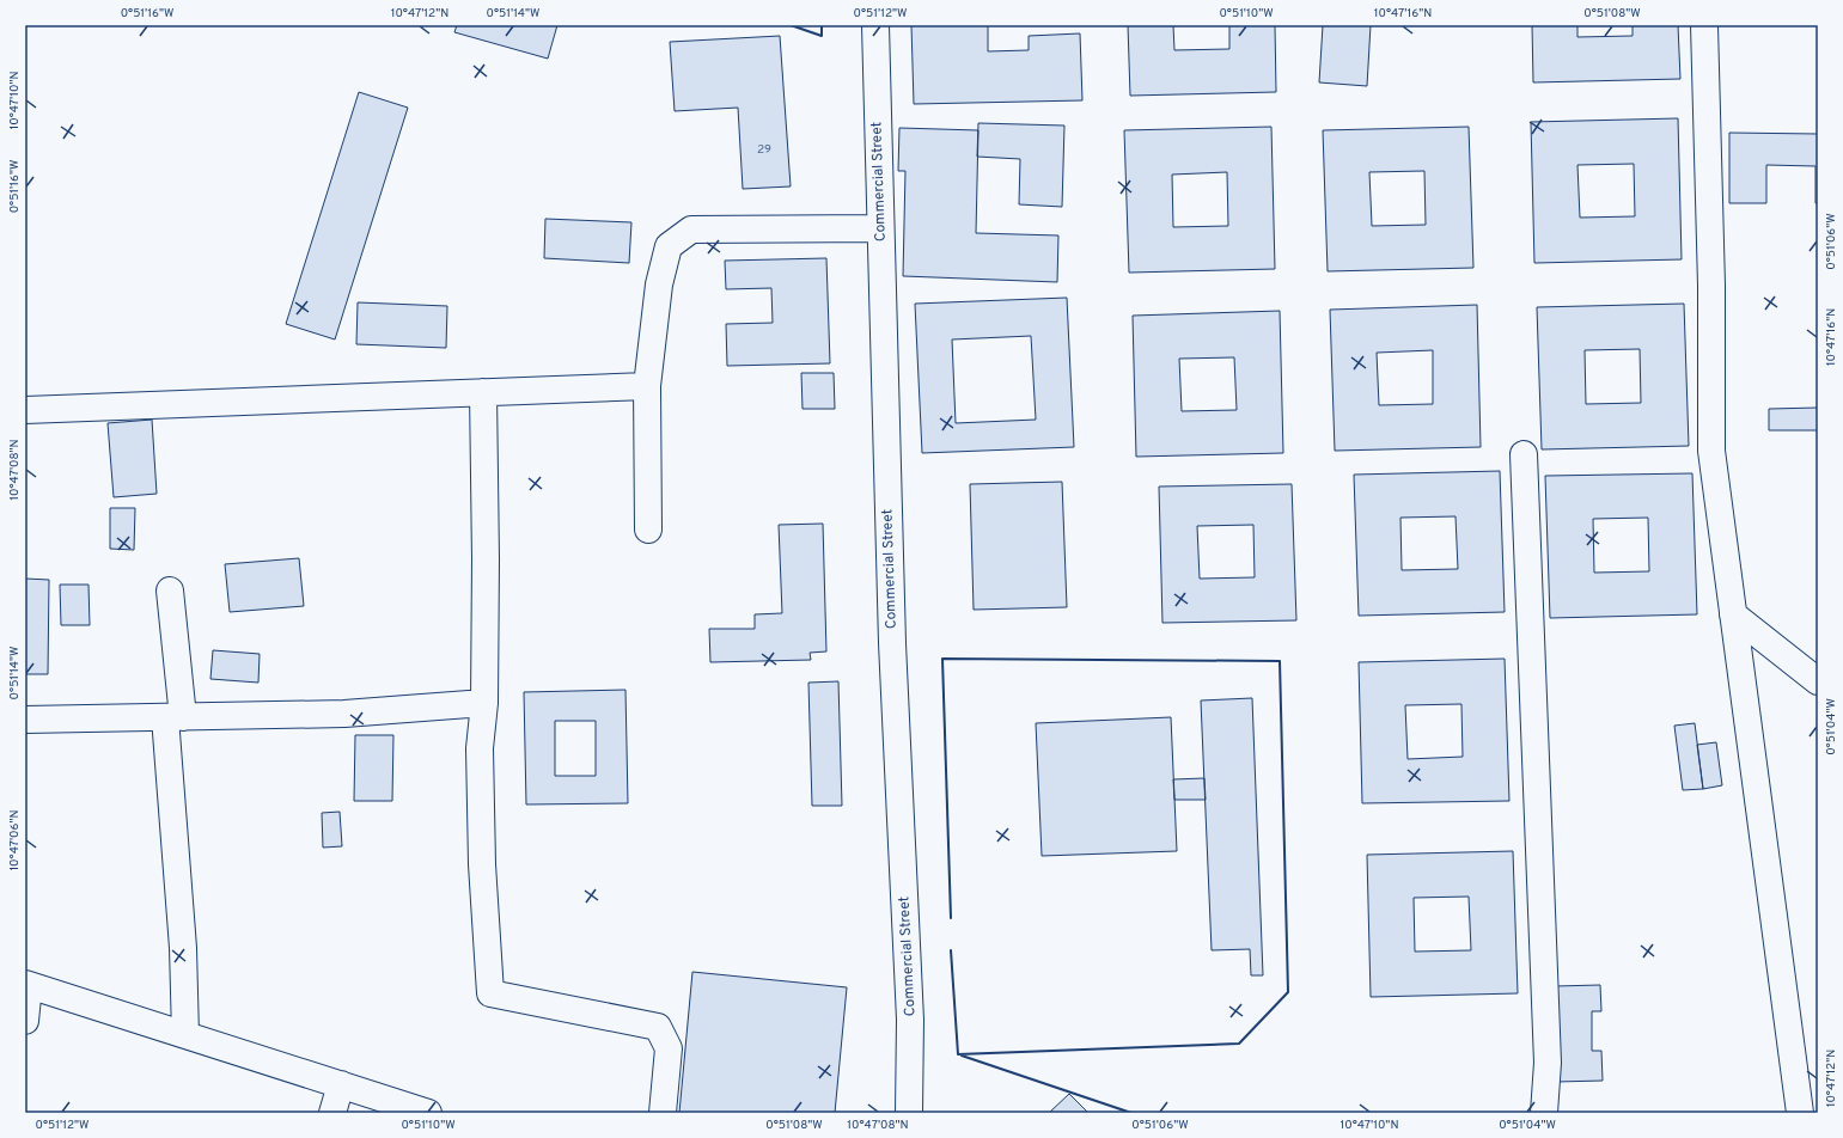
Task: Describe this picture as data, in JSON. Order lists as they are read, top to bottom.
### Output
{
  "streets": {
    "street": ["Commercial Street"]
  },
  "house_numbers": ["29"],
  "coordinates": [
    "0°51'16\"W",
    "10°47'12\"N",
    "0°51'14\"W",
    "0°51'12\"W",
    "0°51'10\"W",
    "10°47'16\"N",
    "0°51'08\"W",
    "10°47'10\"N",
    "0°51'06\"W",
    "10°47'08\"N",
    "0°51'04\"W",
    "10°47'06\"N"
  ]
}
